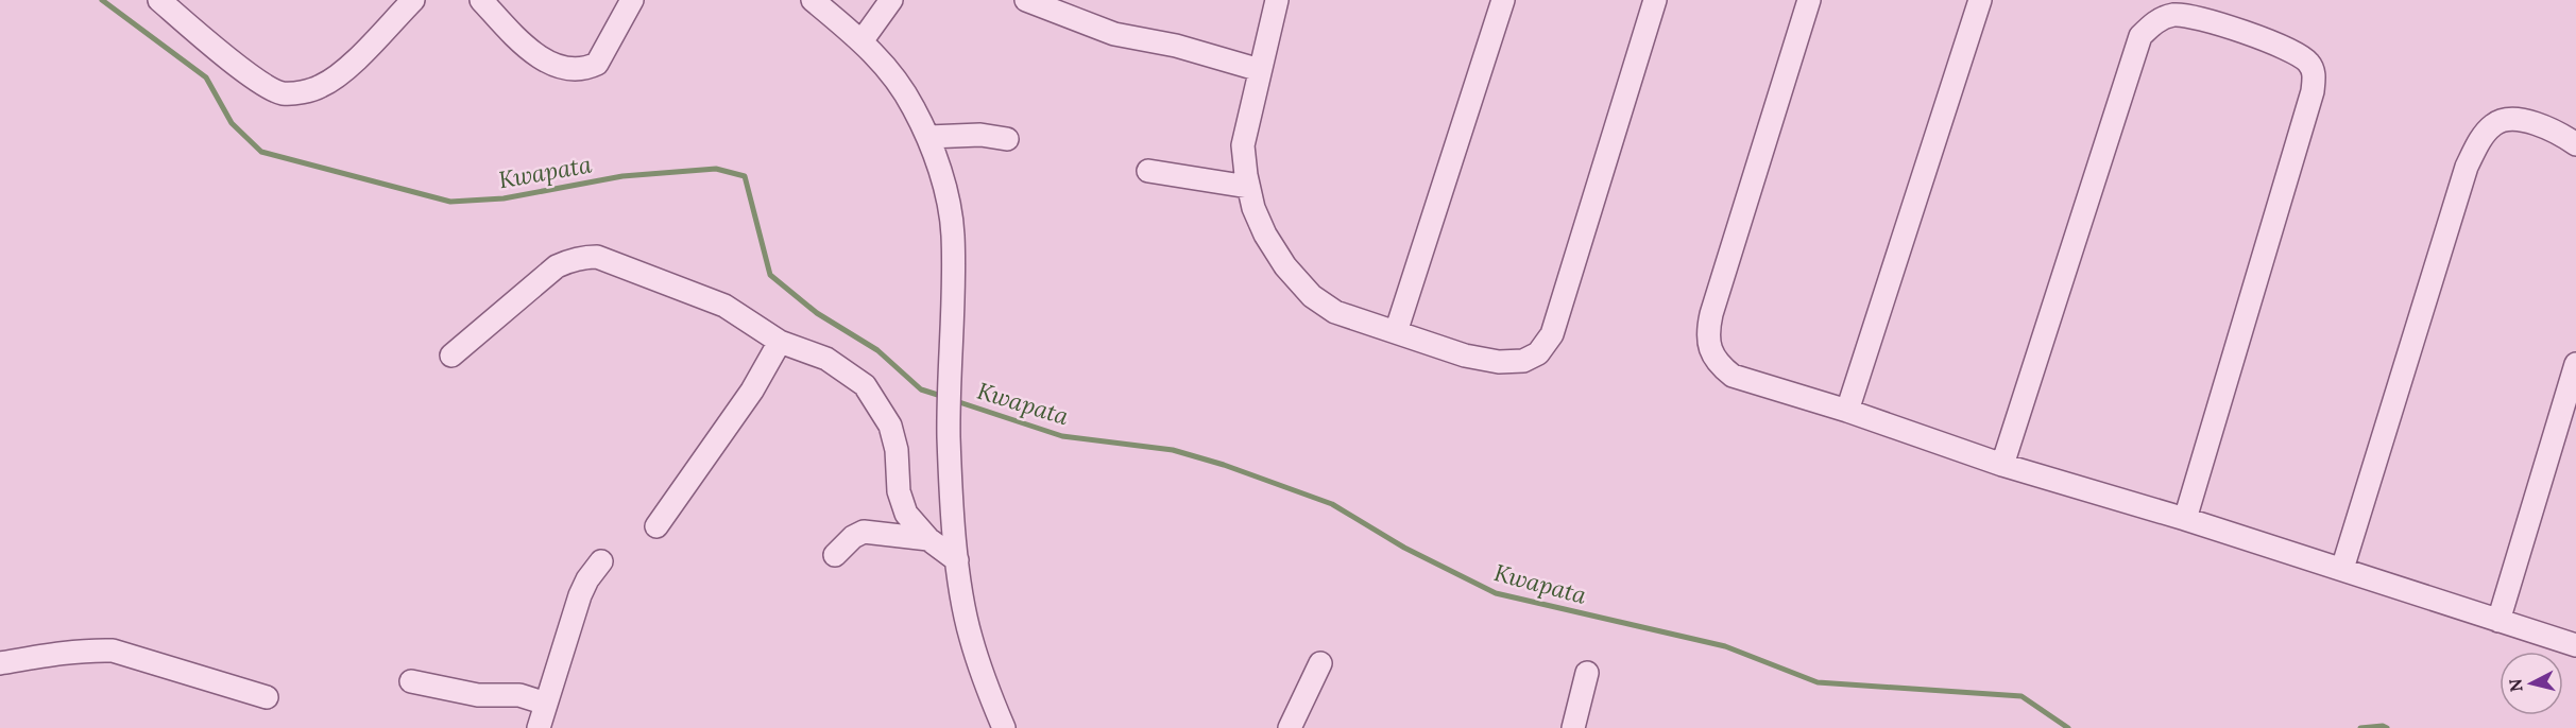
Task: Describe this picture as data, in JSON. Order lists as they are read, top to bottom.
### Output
{
  "water": ["Kwapata"],
  "north": "left"
}
